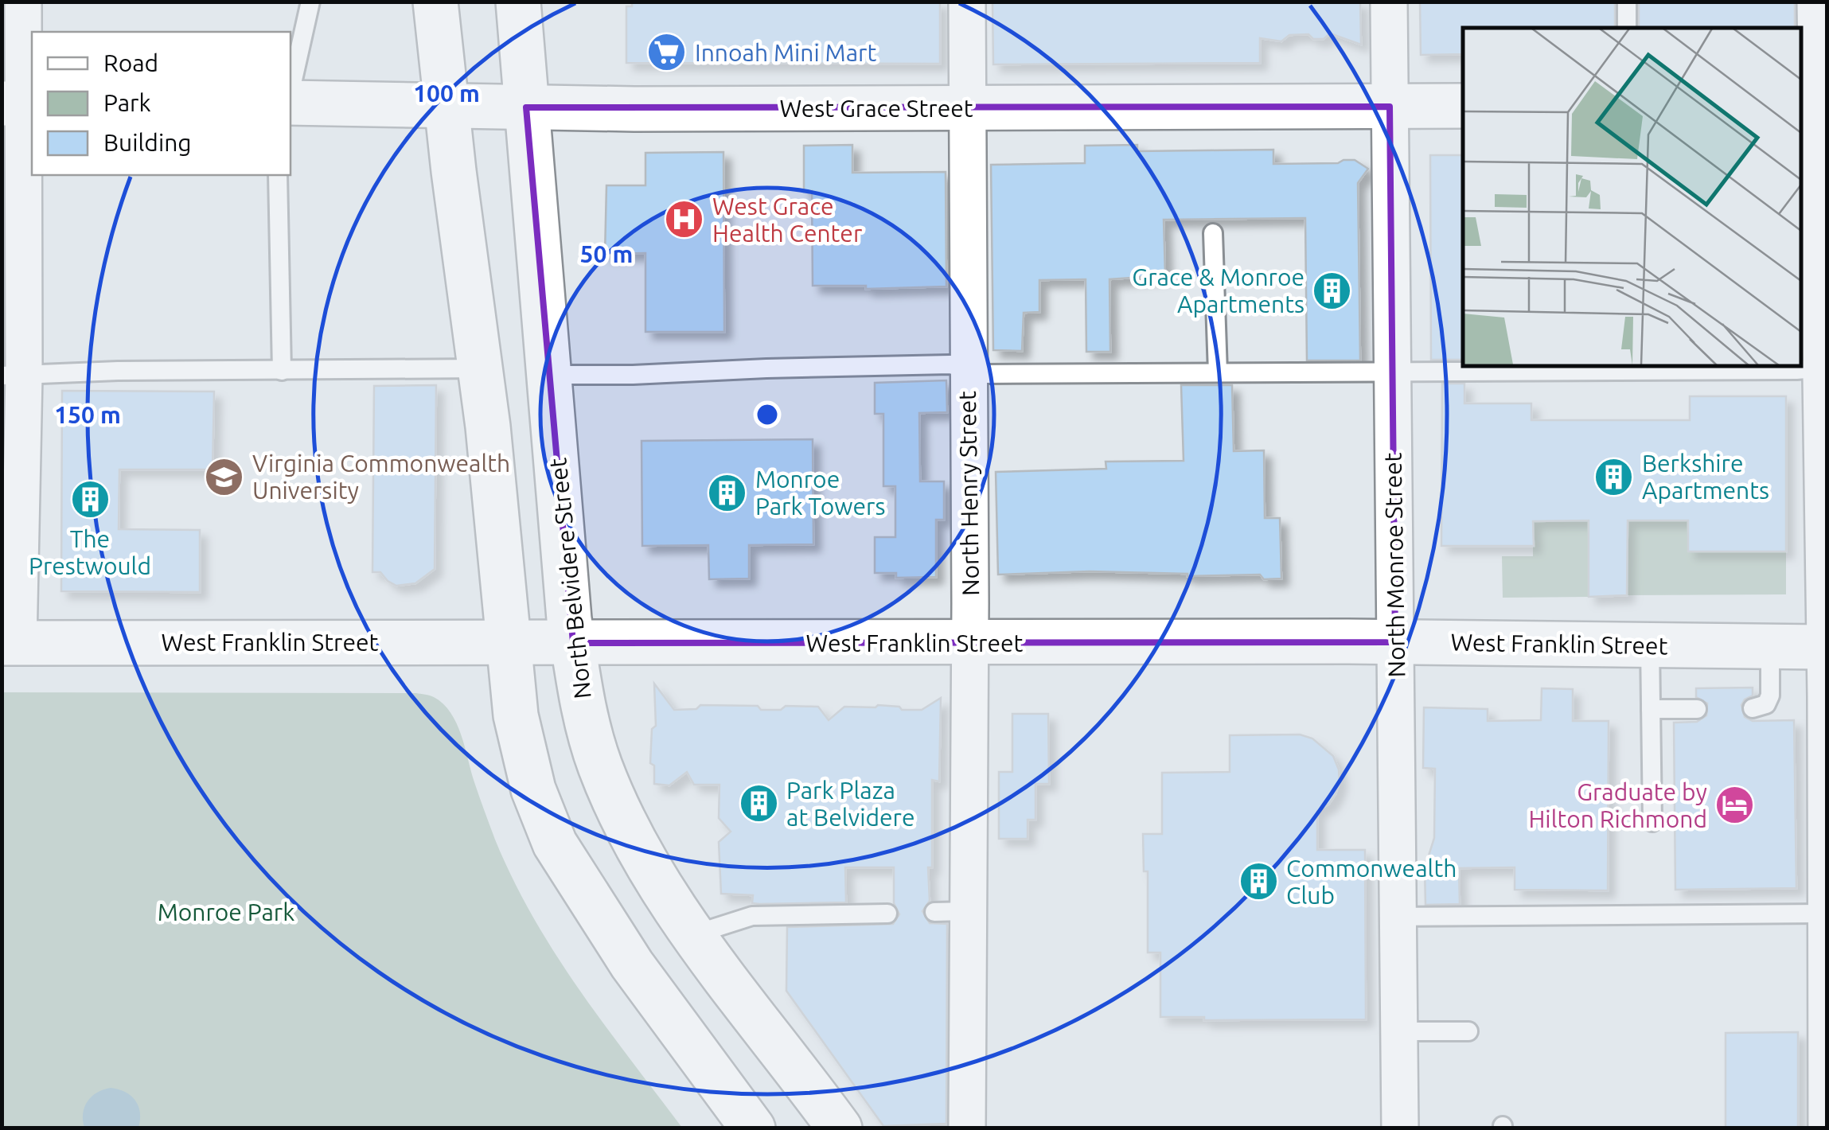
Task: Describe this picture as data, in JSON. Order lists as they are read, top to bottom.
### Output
{
  "streets": {
    "street": [
      "West Grace Street",
      "North Henry Street",
      "North Monroe Street",
      "North Belvidere Street",
      "West Franklin Street"
    ]
  },
  "crossings": [
    ["West Grace Street", "North Henry Street"],
    ["West Grace Street", "North Monroe Street"],
    ["West Grace Street", "North Belvidere Street"],
    ["North Henry Street", "West Franklin Street"],
    ["North Monroe Street", "West Franklin Street"],
    ["North Belvidere Street", "West Franklin Street"]
  ],
  "parks": ["Monroe Park"],
  "places": {
    "supermarket": ["Innoah Mini Mart"],
    "hospital": ["West Grace Health Center"],
    "building": [
      "Grace & Monroe Apartments",
      "Berkshire Apartments",
      "Monroe Park Towers",
      "The Prestwould",
      "Park Plaza at Belvidere",
      "Commonwealth Club"
    ],
    "school or university": ["Virginia Commonwealth University"],
    "hotel": ["Graduate by Hilton Richmond"]
  },
  "legend": ["Road", "Park", "Building"],
  "rings": ["100 m", "50 m", "150 m"]
}
